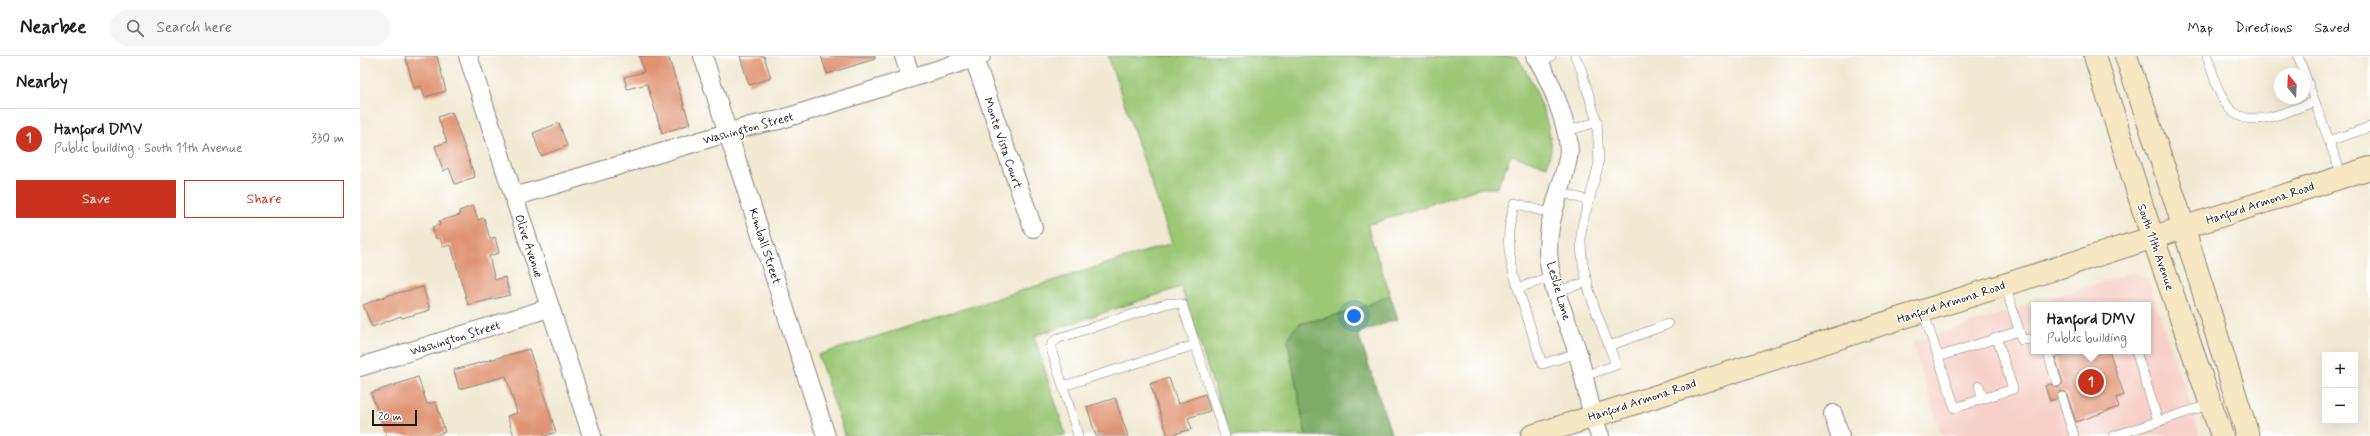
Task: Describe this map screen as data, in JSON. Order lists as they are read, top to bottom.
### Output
{
  "streets": {
    "main road": ["Hanford Armona Road", "South 11th Avenue"],
    "street": [
      "Washington Street",
      "Monte Vista Court",
      "Olive Avenue",
      "Kimball Street",
      "Leslie Lane"
    ]
  },
  "crossings": [
    ["Washington Street", "Monte Vista Court"],
    ["Washington Street", "Olive Avenue"],
    ["Washington Street", "Kimball Street"],
    ["Hanford Armona Road", "South 11th Avenue"],
    ["Hanford Armona Road", "Leslie Lane"]
  ],
  "scale_bar": "20 m",
  "north": "top",
  "page": {
    "header": "Nearbee",
    "search": "Search here",
    "nav": ["Map", "Directions", "Saved"],
    "heading": "Nearby",
    "list": [
      {
        "mark": "1",
        "name": "Hanford DMV",
        "note": "Public building · South 11th Avenue",
        "value": "330 m"
      }
    ],
    "buttons": ["Save", "Share"],
    "popup": ["Hanford DMV", "Public building"],
    "map_buttons": ["+", "−"],
    "pins": "1",
    "scale": "20 m"
  }
}
